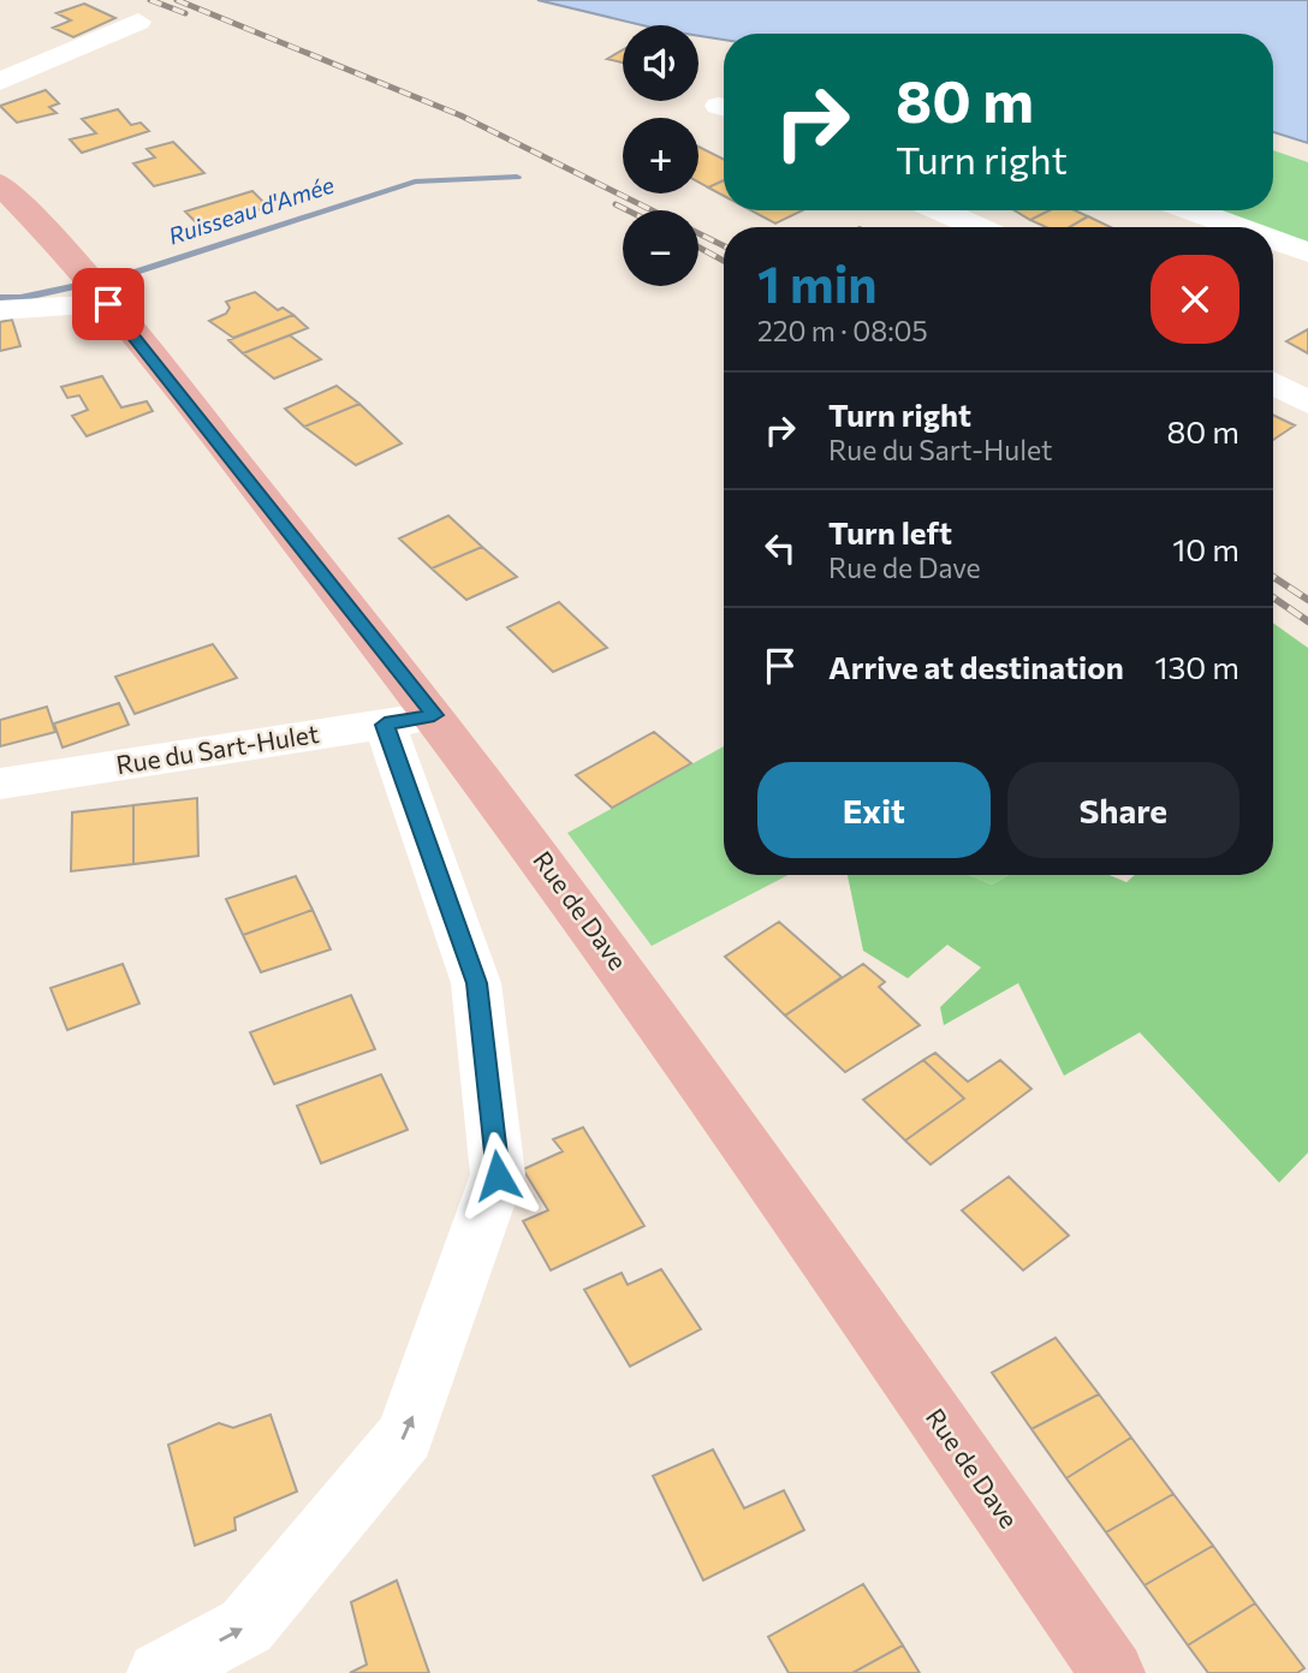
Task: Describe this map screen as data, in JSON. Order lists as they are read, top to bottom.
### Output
{
  "streets": {
    "main road": ["Rue de Dave"],
    "street": ["Rue du Sart-Hulet"]
  },
  "crossings": [
    ["Rue du Sart-Hulet", "Rue de Dave"]
  ],
  "water": ["Ruisseau d'Amée"],
  "page": {
    "map_buttons": ["+", "−"],
    "turn": ["80 m", "Turn right"],
    "heading": ["1 min", "220 m · 08:05"],
    "list": [
      {
        "name": "Turn right",
        "note": "Rue du Sart-Hulet",
        "value": "80 m"
      },
      {
        "name": "Turn left",
        "note": "Rue de Dave",
        "value": "10 m"
      },
      {
        "name": "Arrive at destination",
        "value": "130 m"
      }
    ],
    "buttons": ["Exit", "Share"]
  }
}
